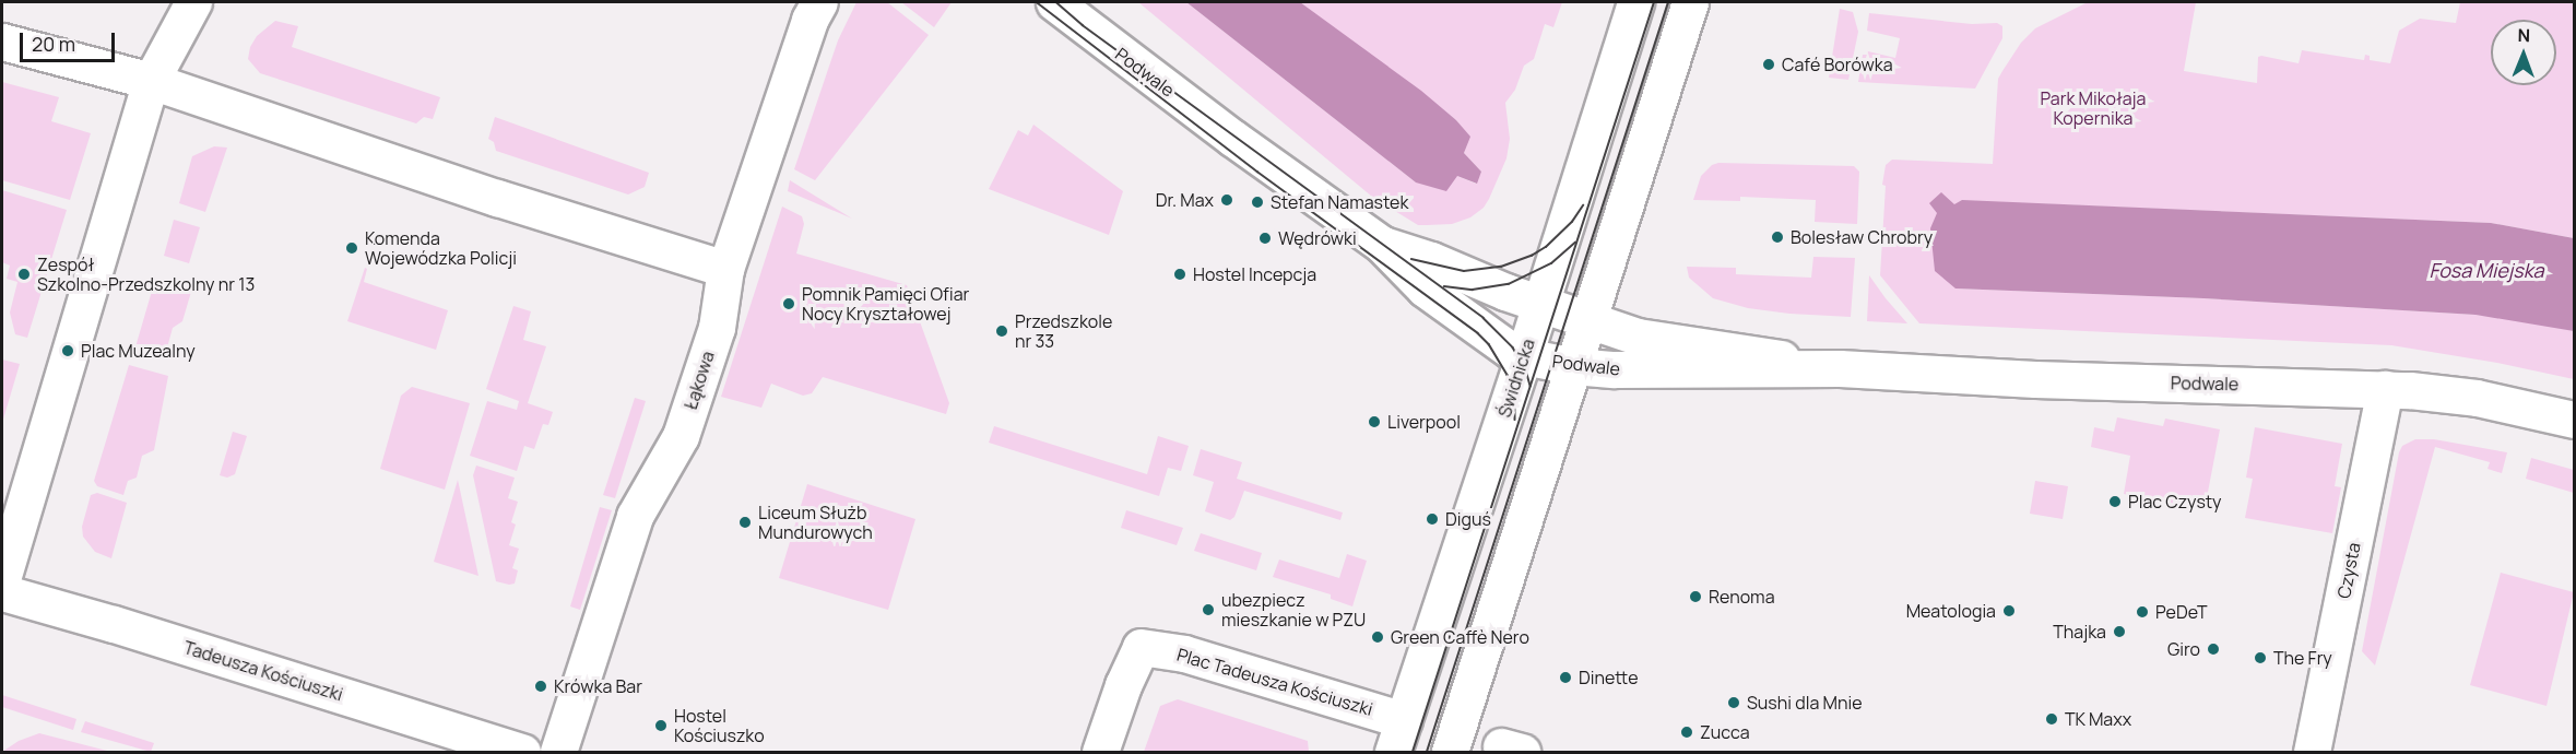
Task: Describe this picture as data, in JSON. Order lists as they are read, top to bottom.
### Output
{
  "streets": {
    "street": [
      "Podwale",
      "Świdnicka",
      "Łąkowa",
      "Czysta",
      "Tadeusza Kościuszki",
      "Plac Tadeusza Kościuszki"
    ]
  },
  "crossings": [
    ["Podwale", "Świdnicka"],
    ["Podwale", "Czysta"],
    ["Świdnicka", "Plac Tadeusza Kościuszki"]
  ],
  "water": ["Fosa Miejska"],
  "parks": ["Park Mikołaja Kopernika"],
  "places": [
    "Café Borówka",
    "Dr. Max",
    "Stefan Namastek",
    "Bolesław Chrobry",
    "Wędrówki",
    "Komenda Wojewódzka Policji",
    "Zespół Szkolno-Przedszkolny nr 13",
    "Hostel Incepcja",
    "Pomnik Pamięci Ofiar Nocy Kryształowej",
    "Przedszkole nr 33",
    "Plac Muzealny",
    "Liverpool",
    "Plac Czysty",
    "Diguś",
    "Liceum Służb Mundurowych",
    "Renoma",
    "ubezpiecz mieszkanie w PZU",
    "Meatologia",
    "PeDeT",
    "Thajka",
    "Green Caffè Nero",
    "Giro",
    "The Fry",
    "Dinette",
    "Krówka Bar",
    "Sushi dla Mnie",
    "TK Maxx",
    "Hostel Kościuszko",
    "Zucca"
  ],
  "scale_bar": "20 m",
  "north": "top"
}
